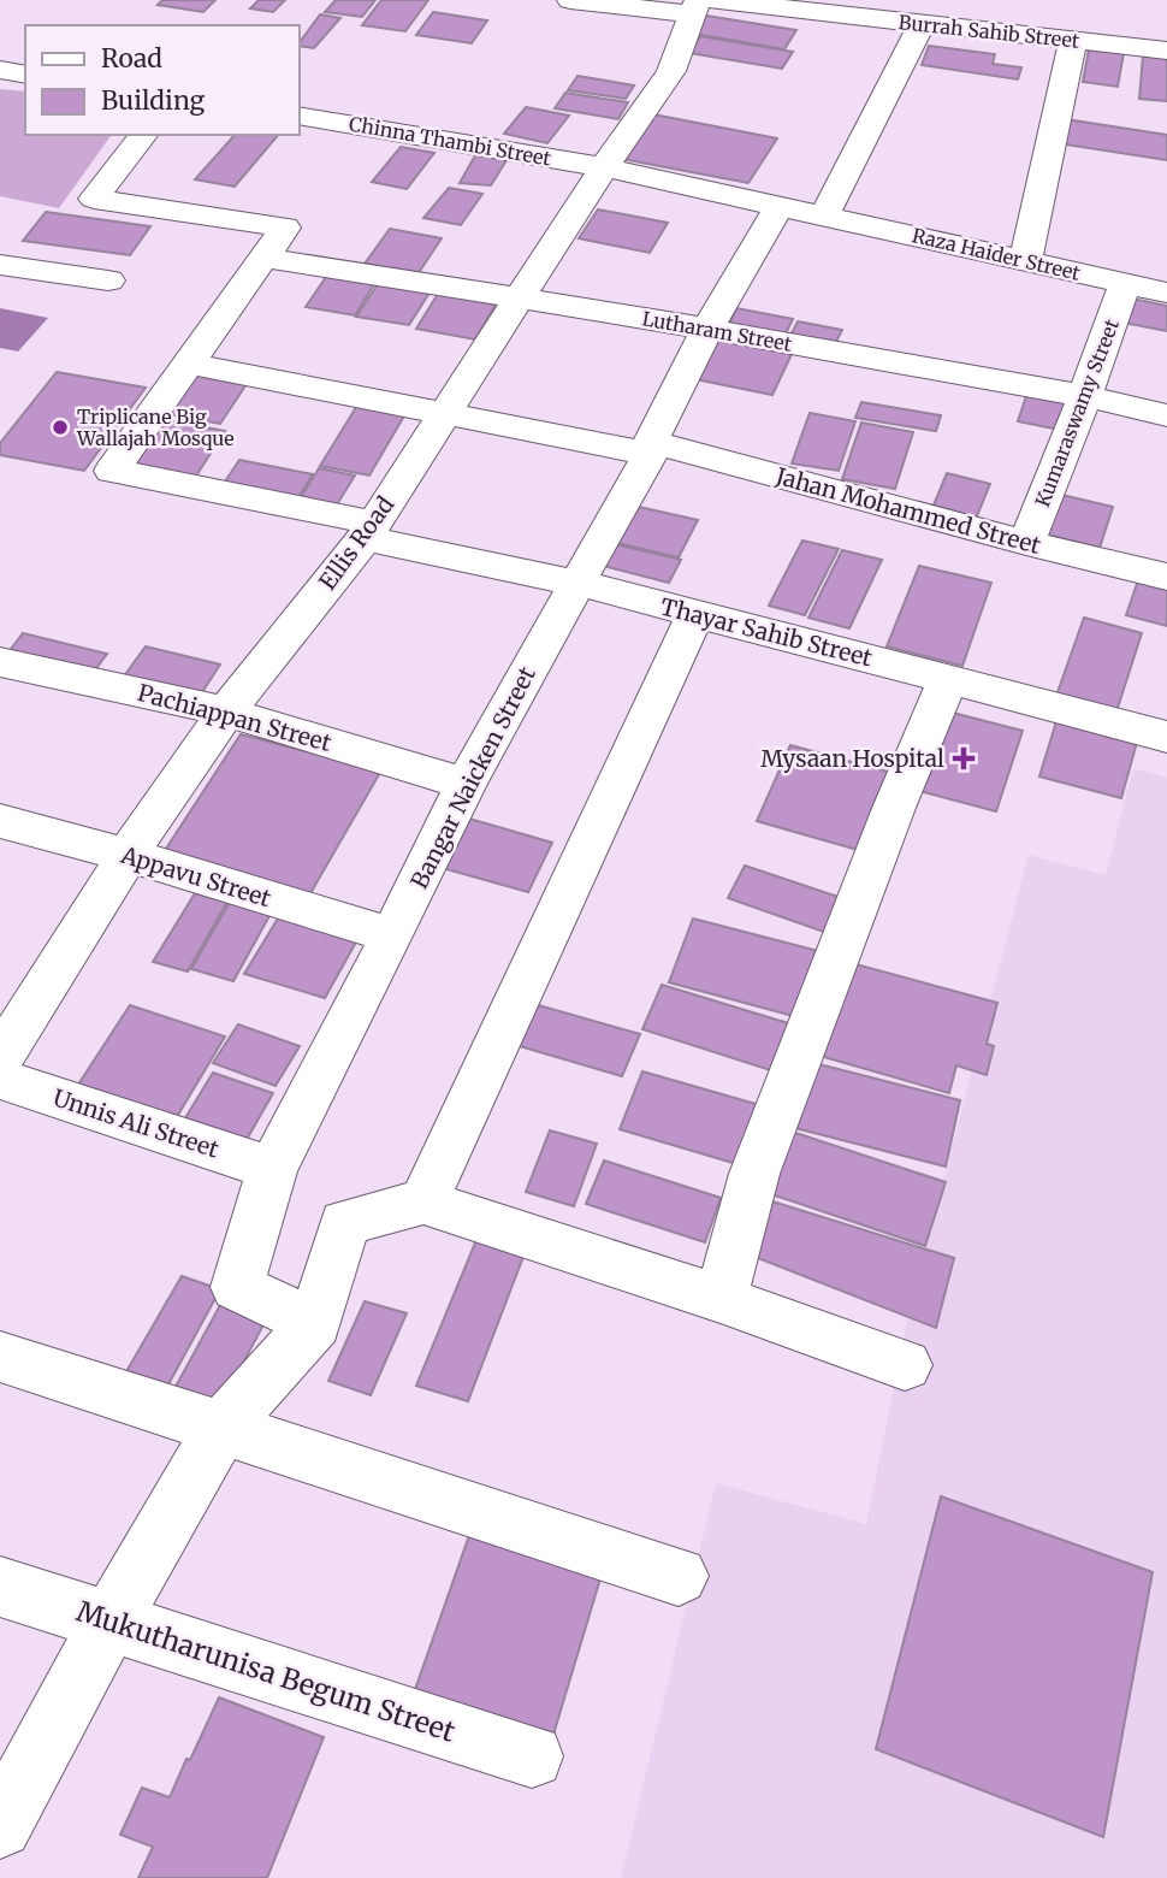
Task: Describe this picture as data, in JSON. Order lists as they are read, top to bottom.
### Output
{
  "streets": {
    "street": [
      "Burrah Sahib Street",
      "Chinna Thambi Street",
      "Raza Haider Street",
      "Lutharam Street",
      "Kumaraswamy Street",
      "Jahan Mohammed Street",
      "Ellis Road",
      "Thayar Sahib Street",
      "Pachiappan Street",
      "Bangar Naicken Street",
      "Appavu Street",
      "Unnis Ali Street",
      "Mukutharunisa Begum Street"
    ]
  },
  "crossings": [
    ["Burrah Sahib Street", "Ellis Road"],
    ["Chinna Thambi Street", "Raza Haider Street"],
    ["Chinna Thambi Street", "Ellis Road"],
    ["Chinna Thambi Street", "Bangar Naicken Street"],
    ["Raza Haider Street", "Kumaraswamy Street"],
    ["Raza Haider Street", "Bangar Naicken Street"],
    ["Lutharam Street", "Kumaraswamy Street"],
    ["Lutharam Street", "Ellis Road"],
    ["Lutharam Street", "Bangar Naicken Street"],
    ["Kumaraswamy Street", "Jahan Mohammed Street"],
    ["Jahan Mohammed Street", "Ellis Road"],
    ["Jahan Mohammed Street", "Thayar Sahib Street"],
    ["Jahan Mohammed Street", "Bangar Naicken Street"],
    ["Ellis Road", "Thayar Sahib Street"],
    ["Ellis Road", "Pachiappan Street"],
    ["Ellis Road", "Appavu Street"],
    ["Thayar Sahib Street", "Bangar Naicken Street"],
    ["Pachiappan Street", "Bangar Naicken Street"],
    ["Bangar Naicken Street", "Appavu Street"],
    ["Bangar Naicken Street", "Unnis Ali Street"]
  ],
  "places": {
    "other": ["Triplicane Big Wallajah Mosque"],
    "health": ["Mysaan Hospital"]
  },
  "legend": ["Road", "Building"]
}
